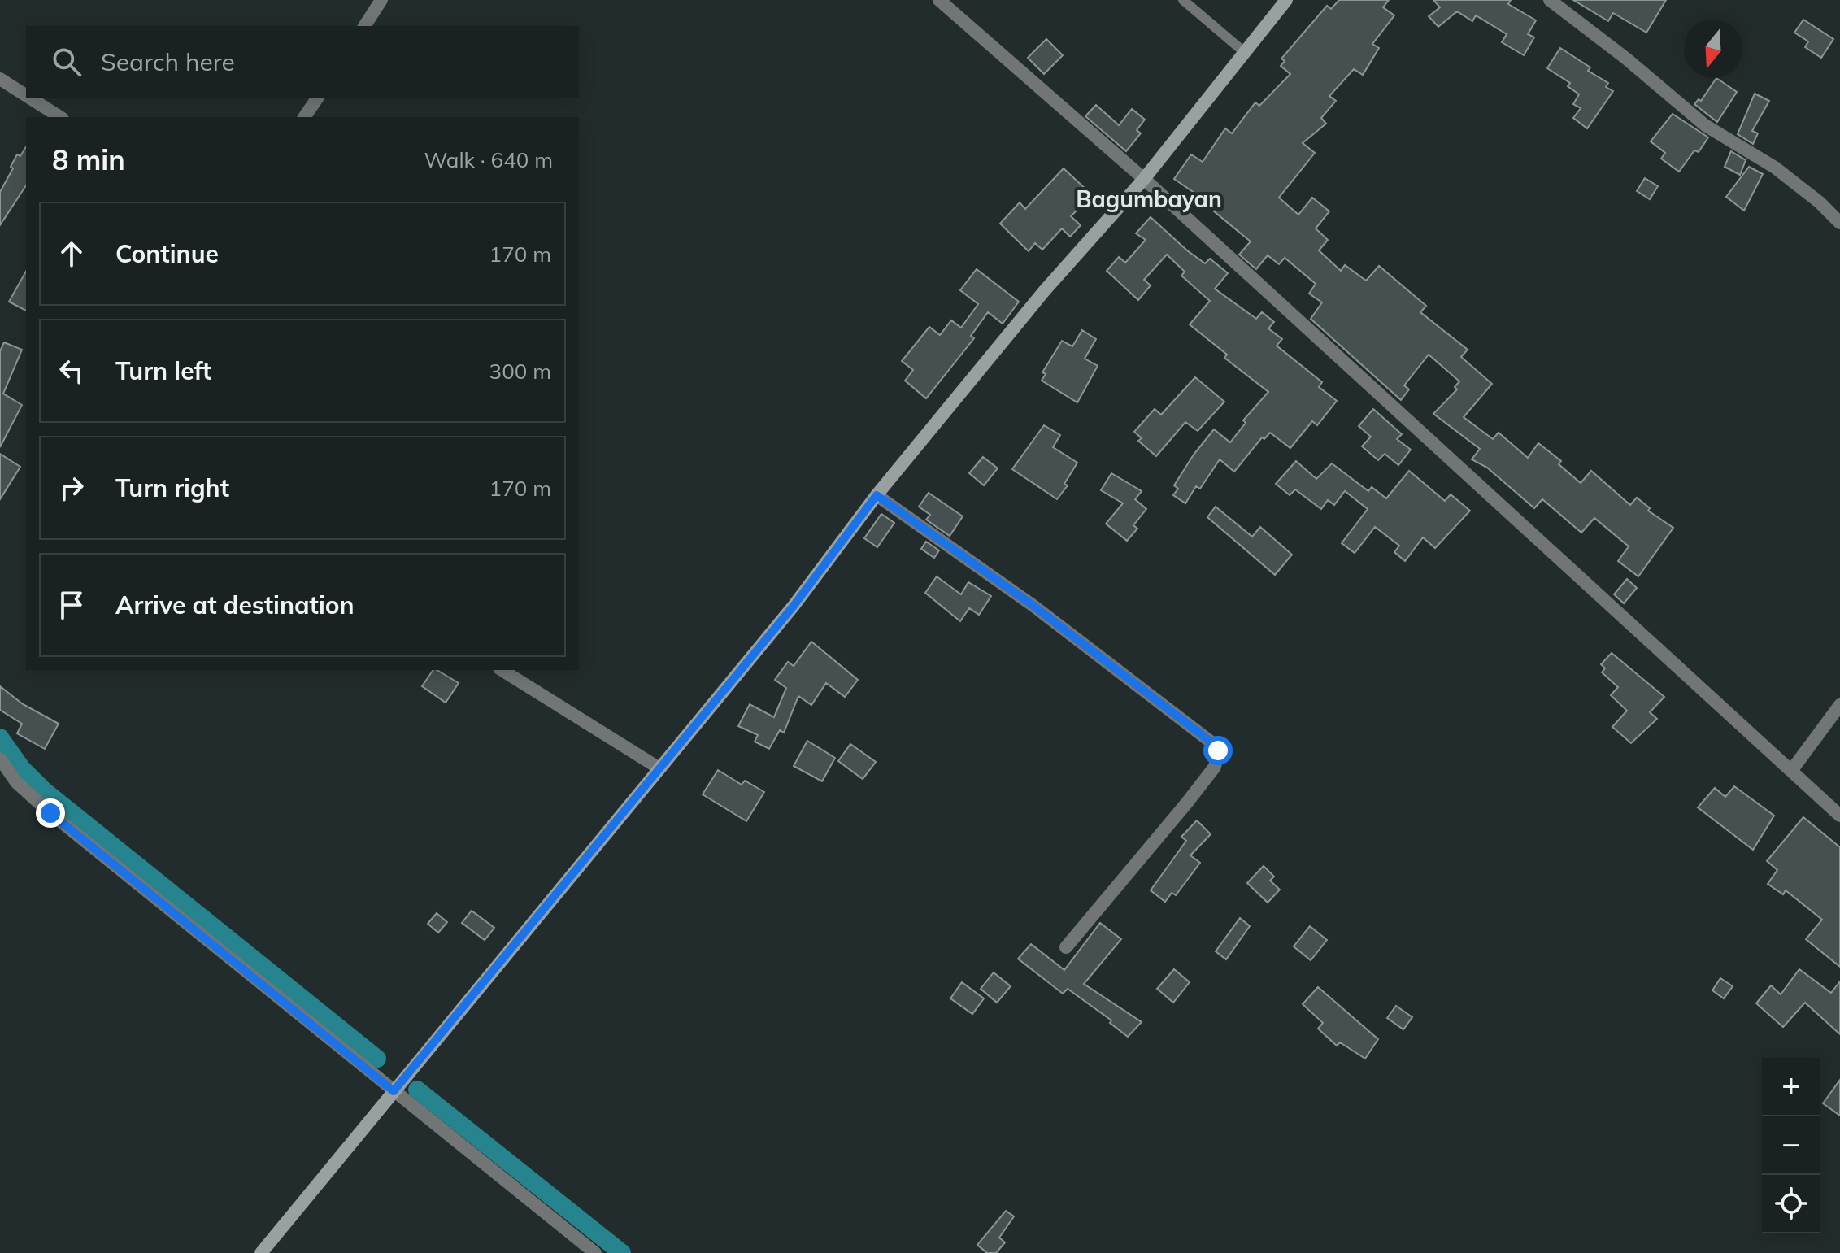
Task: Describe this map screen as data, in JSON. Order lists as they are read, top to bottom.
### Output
{
  "districts": ["Bagumbayan"],
  "north": "bottom",
  "page": {
    "search": "Search here",
    "heading": ["8 min", "Walk · 640 m"],
    "list": [
      ["Continue", "170 m"],
      ["Turn left", "300 m"],
      ["Turn right", "170 m"],
      "Arrive at destination"
    ],
    "map_buttons": ["+", "−"]
  }
}
